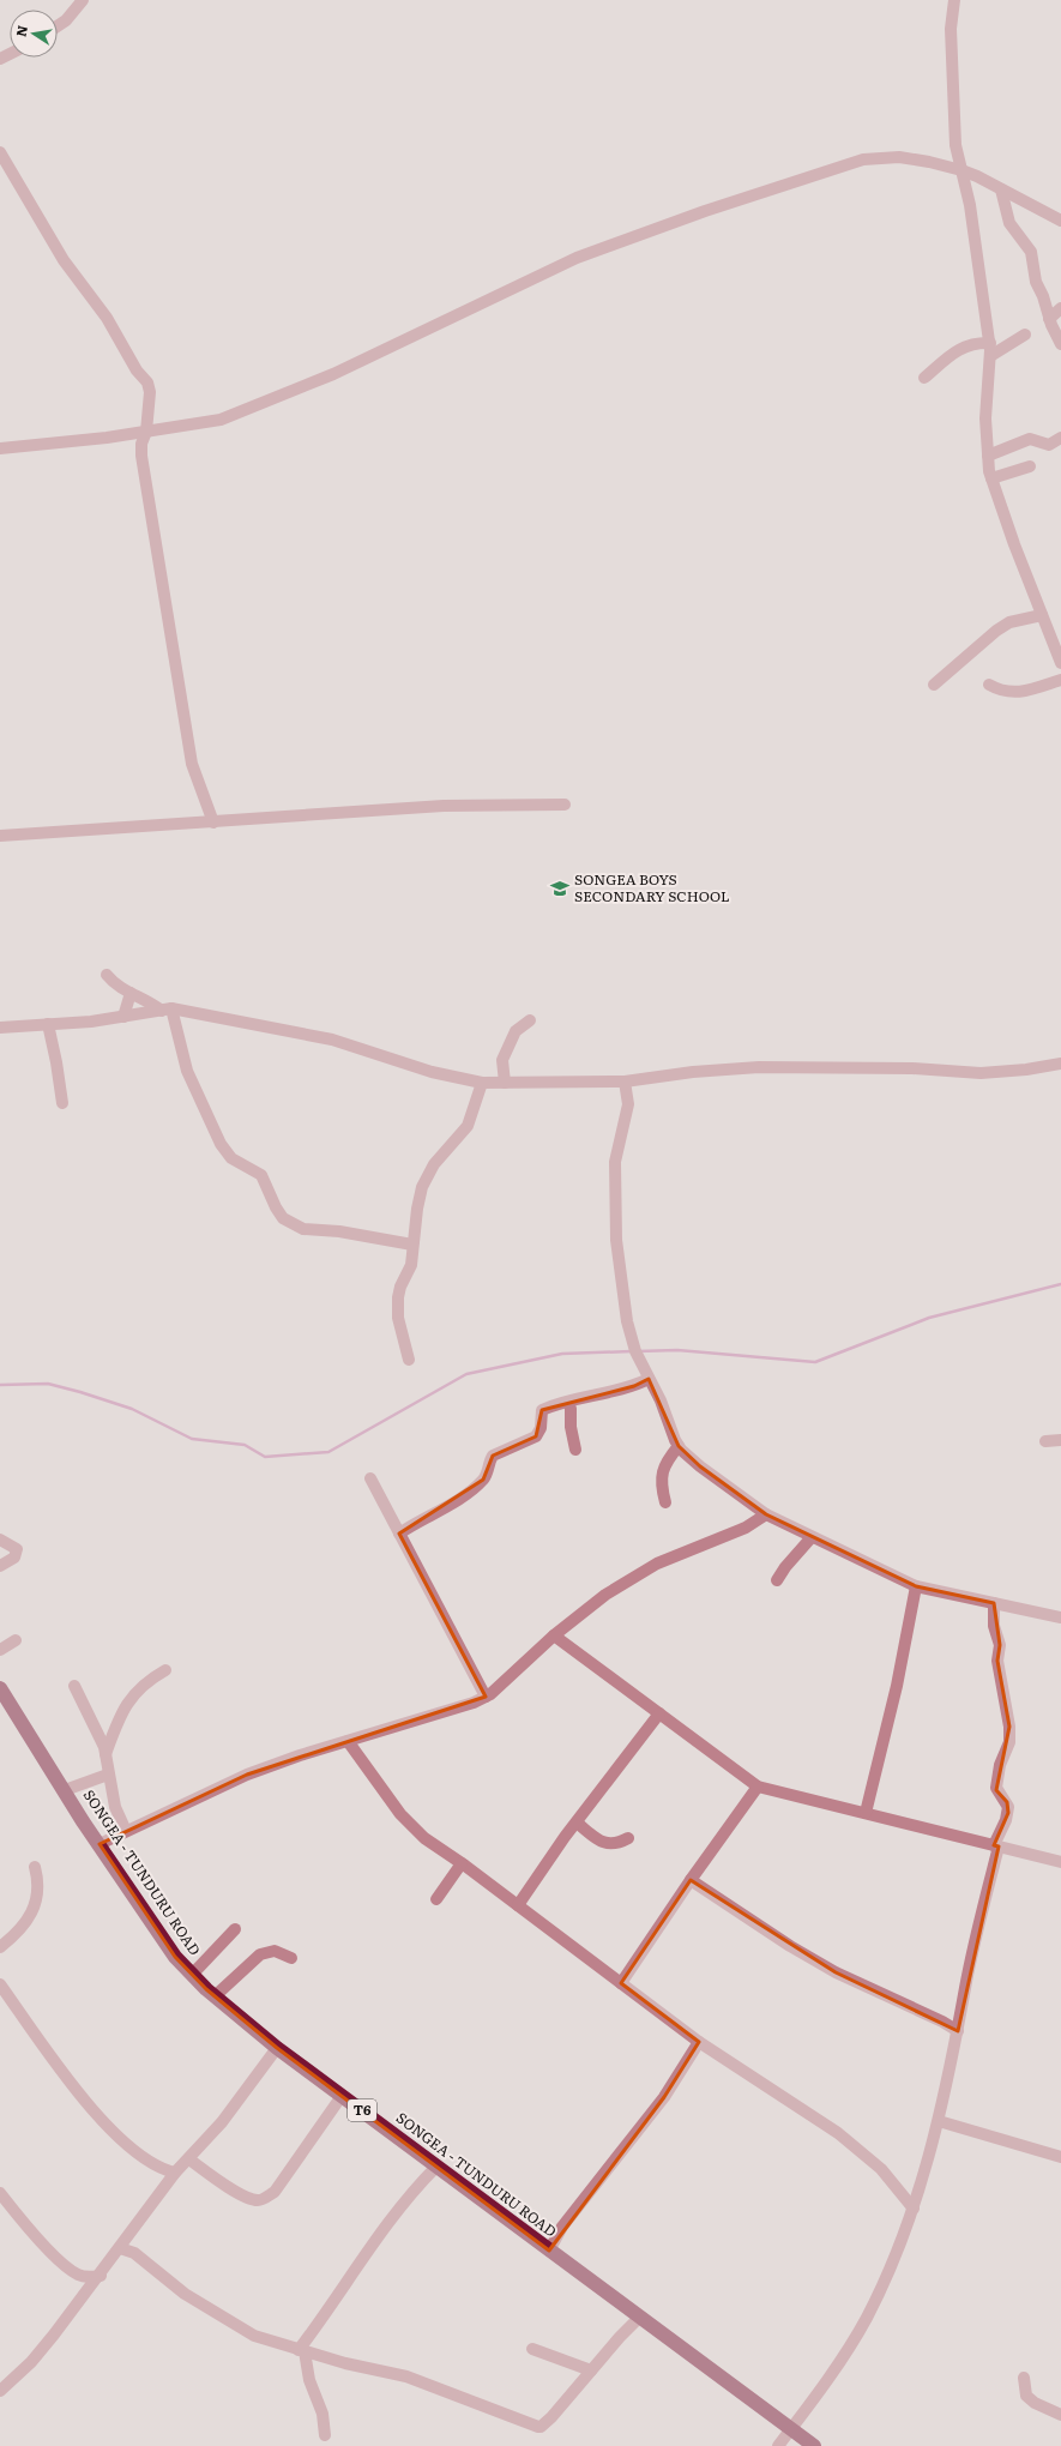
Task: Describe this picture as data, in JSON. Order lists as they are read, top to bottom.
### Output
{
  "streets": {
    "highway": ["SONGEA - TUNDURU ROAD", "T6"]
  },
  "places": {
    "school or university": ["SONGEA BOYS SECONDARY SCHOOL"]
  },
  "north": "left"
}
